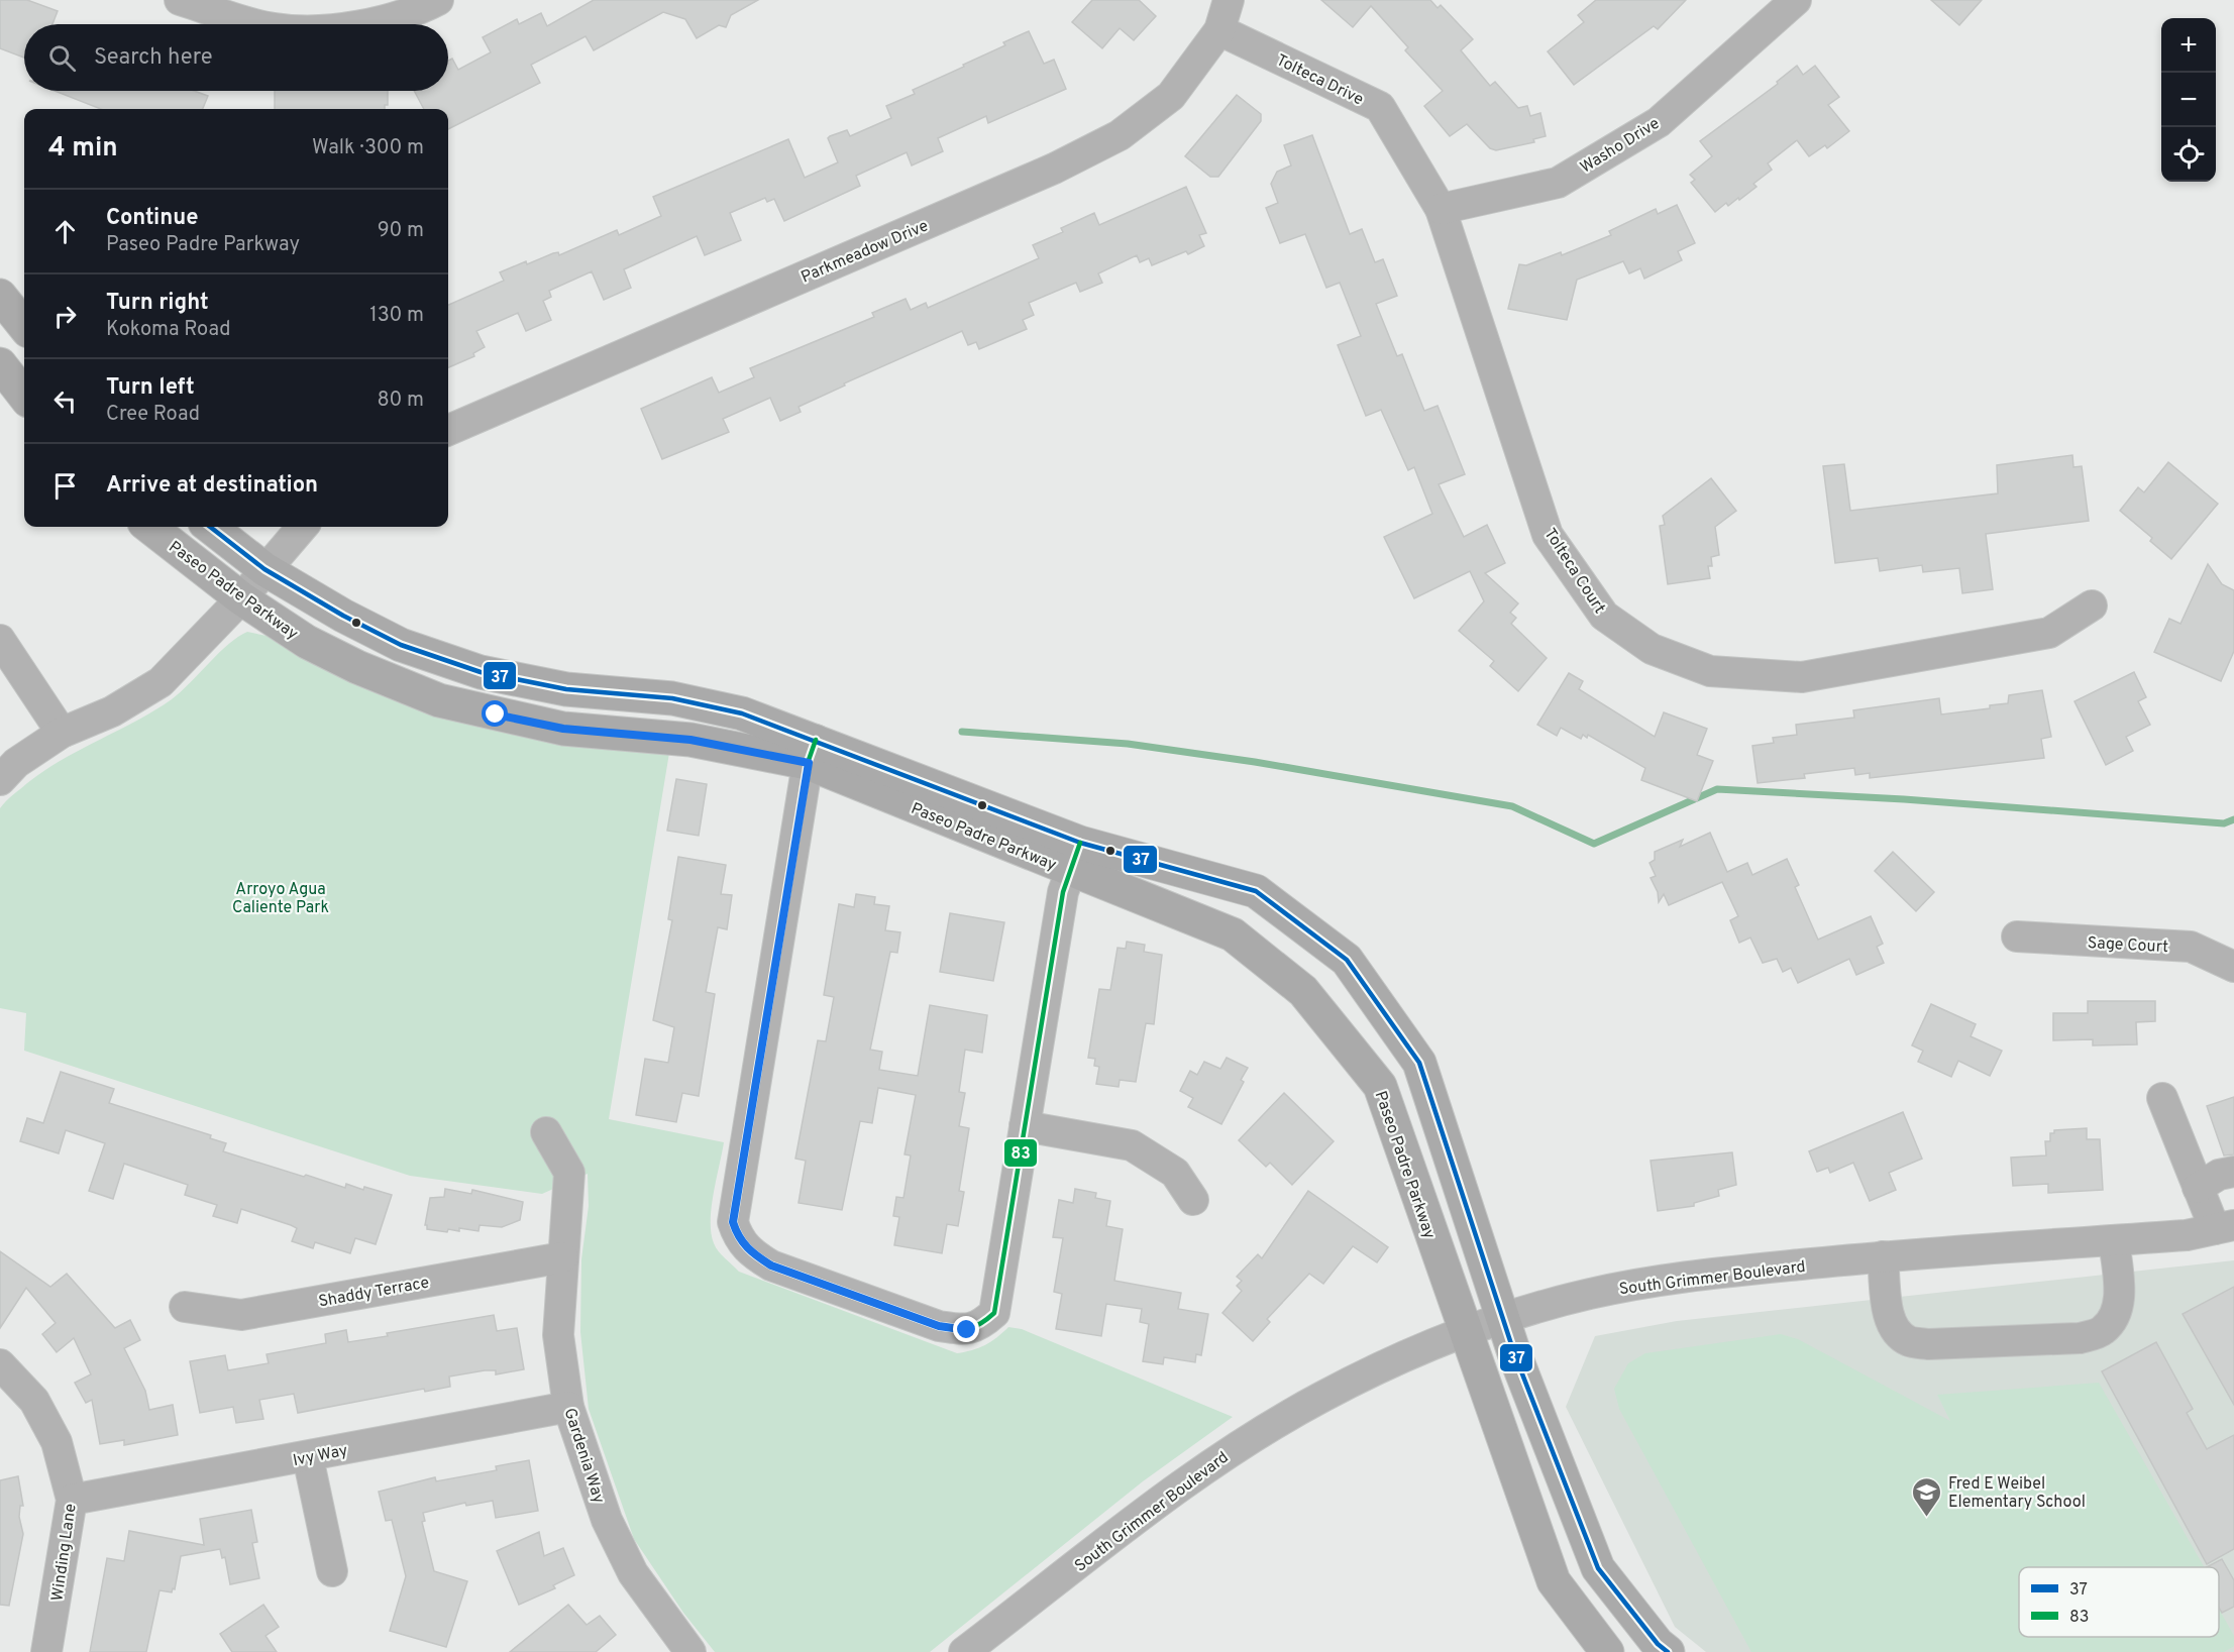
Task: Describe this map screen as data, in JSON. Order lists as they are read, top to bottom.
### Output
{
  "streets": {
    "main road": ["Paseo Padre Parkway"],
    "street": [
      "Tolteca Drive",
      "Washo Drive",
      "Parkmeadow Drive",
      "Tolteca Court",
      "Sage Court",
      "South Grimmer Boulevard",
      "Shaddy Terrace",
      "Ivy Way",
      "Gardenia Way",
      "Winding Lane"
    ]
  },
  "crossings": [
    ["Tolteca Drive", "Washo Drive"],
    ["Tolteca Drive", "Parkmeadow Drive"],
    ["Tolteca Drive", "Tolteca Court"],
    ["Washo Drive", "Tolteca Court"],
    ["Paseo Padre Parkway", "South Grimmer Boulevard"],
    ["Shaddy Terrace", "Gardenia Way"],
    ["Ivy Way", "Gardenia Way"],
    ["Ivy Way", "Winding Lane"]
  ],
  "parks": ["Arroyo Agua Caliente Park"],
  "places": {
    "school or university": ["Fred E Weibel Elementary School"]
  },
  "lines": ["transit line 37", "transit line 83"],
  "legend": ["37", "83"],
  "page": {
    "map_buttons": ["+", "−"],
    "search": "Search here",
    "heading": ["4 min", "Walk · 300 m"],
    "list": [
      ["Continue", "Paseo Padre Parkway", "90 m"],
      ["Turn right", "Kokoma Road", "130 m"],
      ["Turn left", "Cree Road", "80 m"],
      "Arrive at destination"
    ]
  }
}
